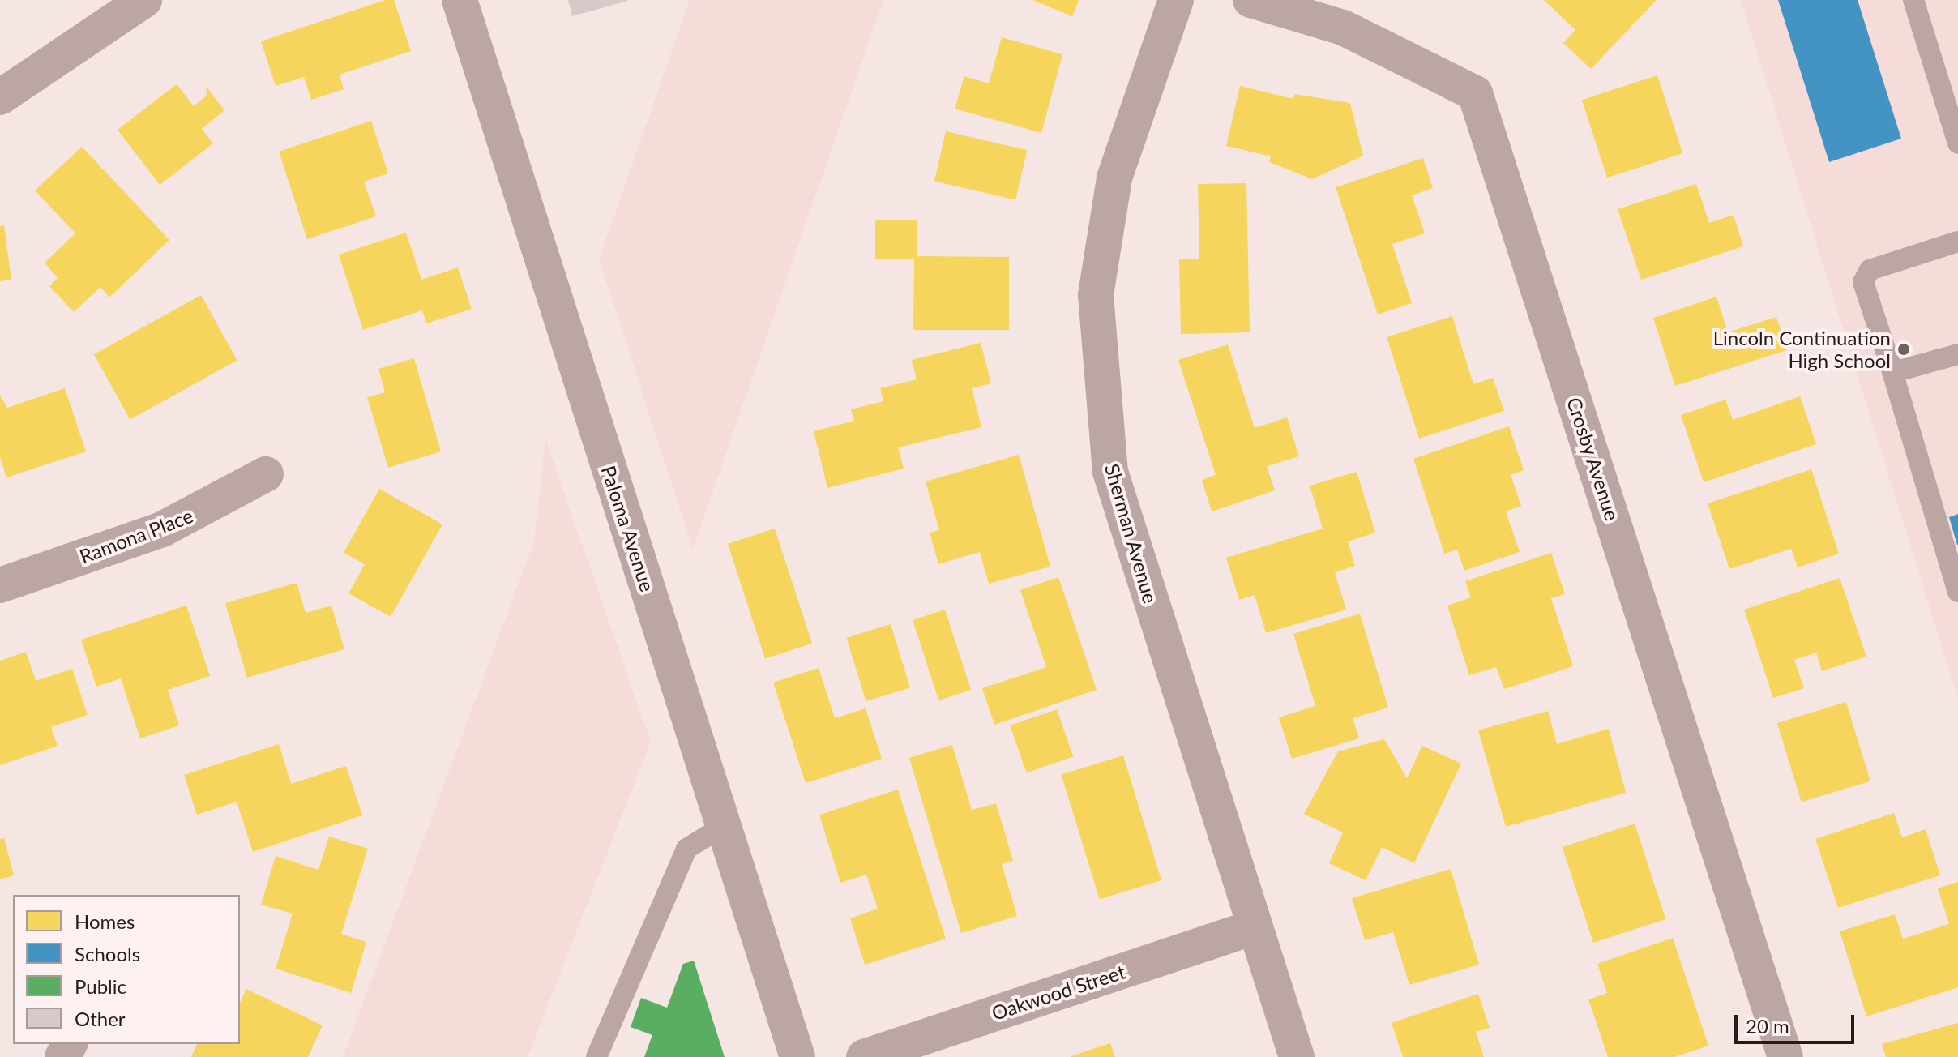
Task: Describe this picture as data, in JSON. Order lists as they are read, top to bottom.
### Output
{
  "streets": {
    "street": [
      "Crosby Avenue",
      "Paloma Avenue",
      "Sherman Avenue",
      "Ramona Place",
      "Oakwood Street"
    ]
  },
  "crossings": [
    ["Sherman Avenue", "Oakwood Street"]
  ],
  "places": ["Lincoln Continuation High School"],
  "legend": [
    "Homes",
    "Schools",
    "Public",
    "Other"
  ],
  "scale_bar": "20 m"
}
